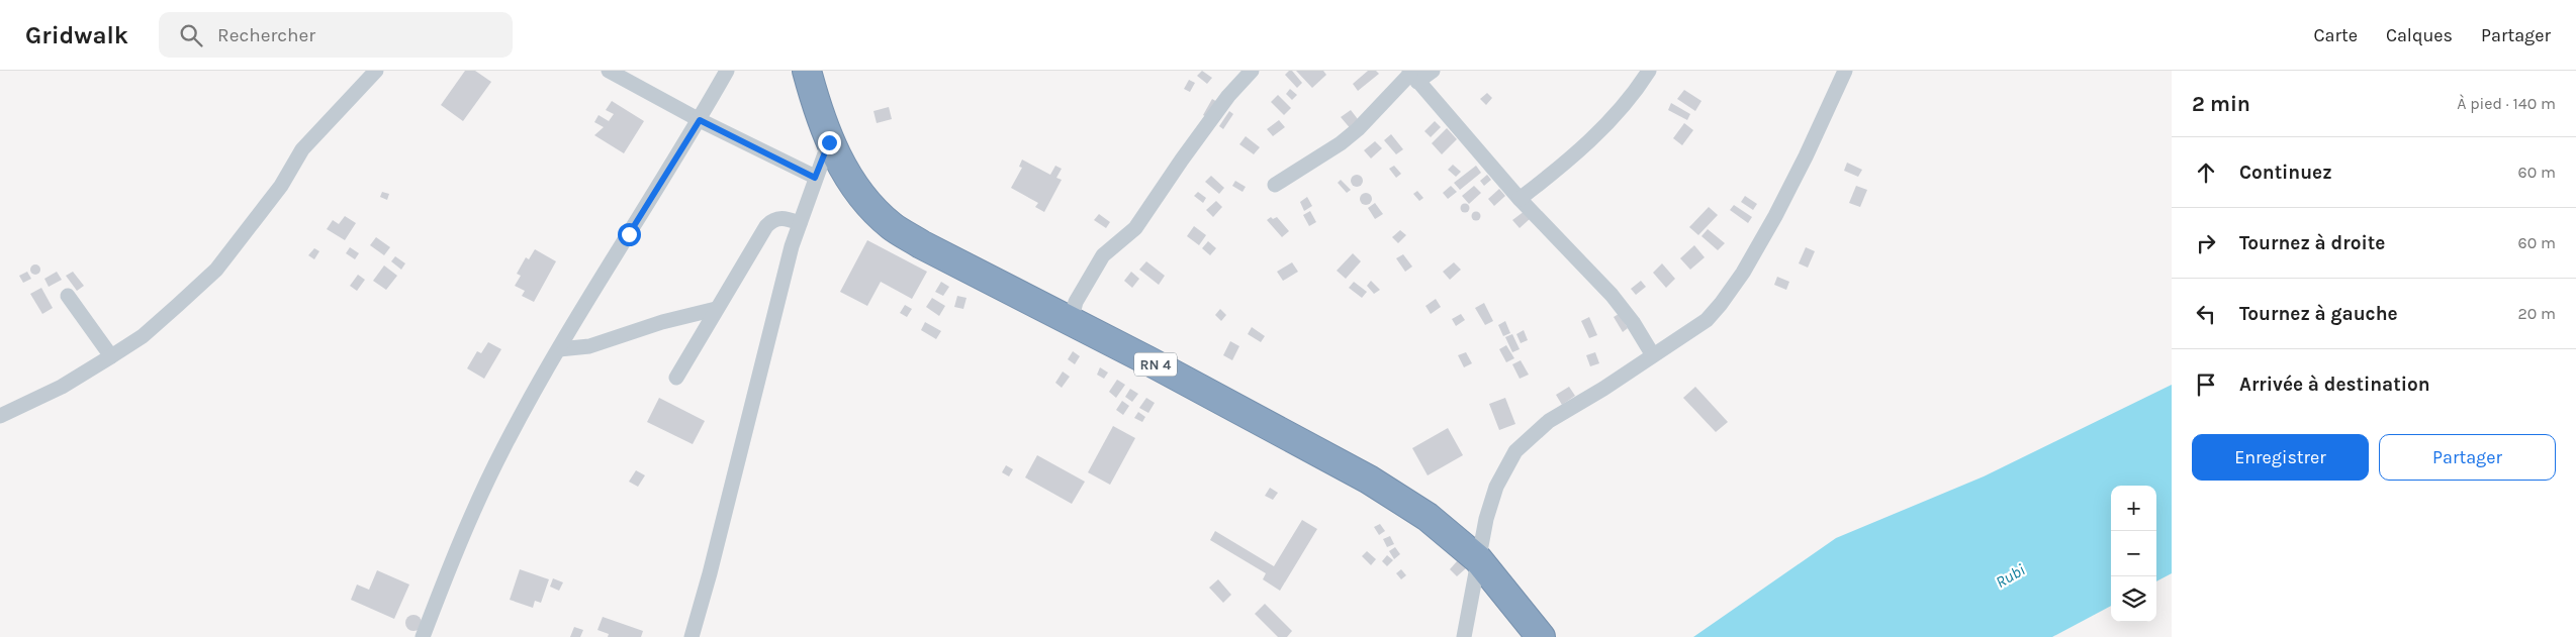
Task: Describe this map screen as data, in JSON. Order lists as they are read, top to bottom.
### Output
{
  "streets": {
    "highway": ["RN 4"]
  },
  "water": ["Rubi"],
  "page": {
    "header": "Gridwalk",
    "search": "Rechercher",
    "nav": ["Carte", "Calques", "Partager"],
    "heading": ["2 min", "À pied · 140 m"],
    "list": [
      ["Continuez", "60 m"],
      ["Tournez à droite", "60 m"],
      ["Tournez à gauche", "20 m"],
      "Arrivée à destination"
    ],
    "buttons": ["Enregistrer", "Partager"],
    "map_buttons": ["+", "−"]
  }
}
